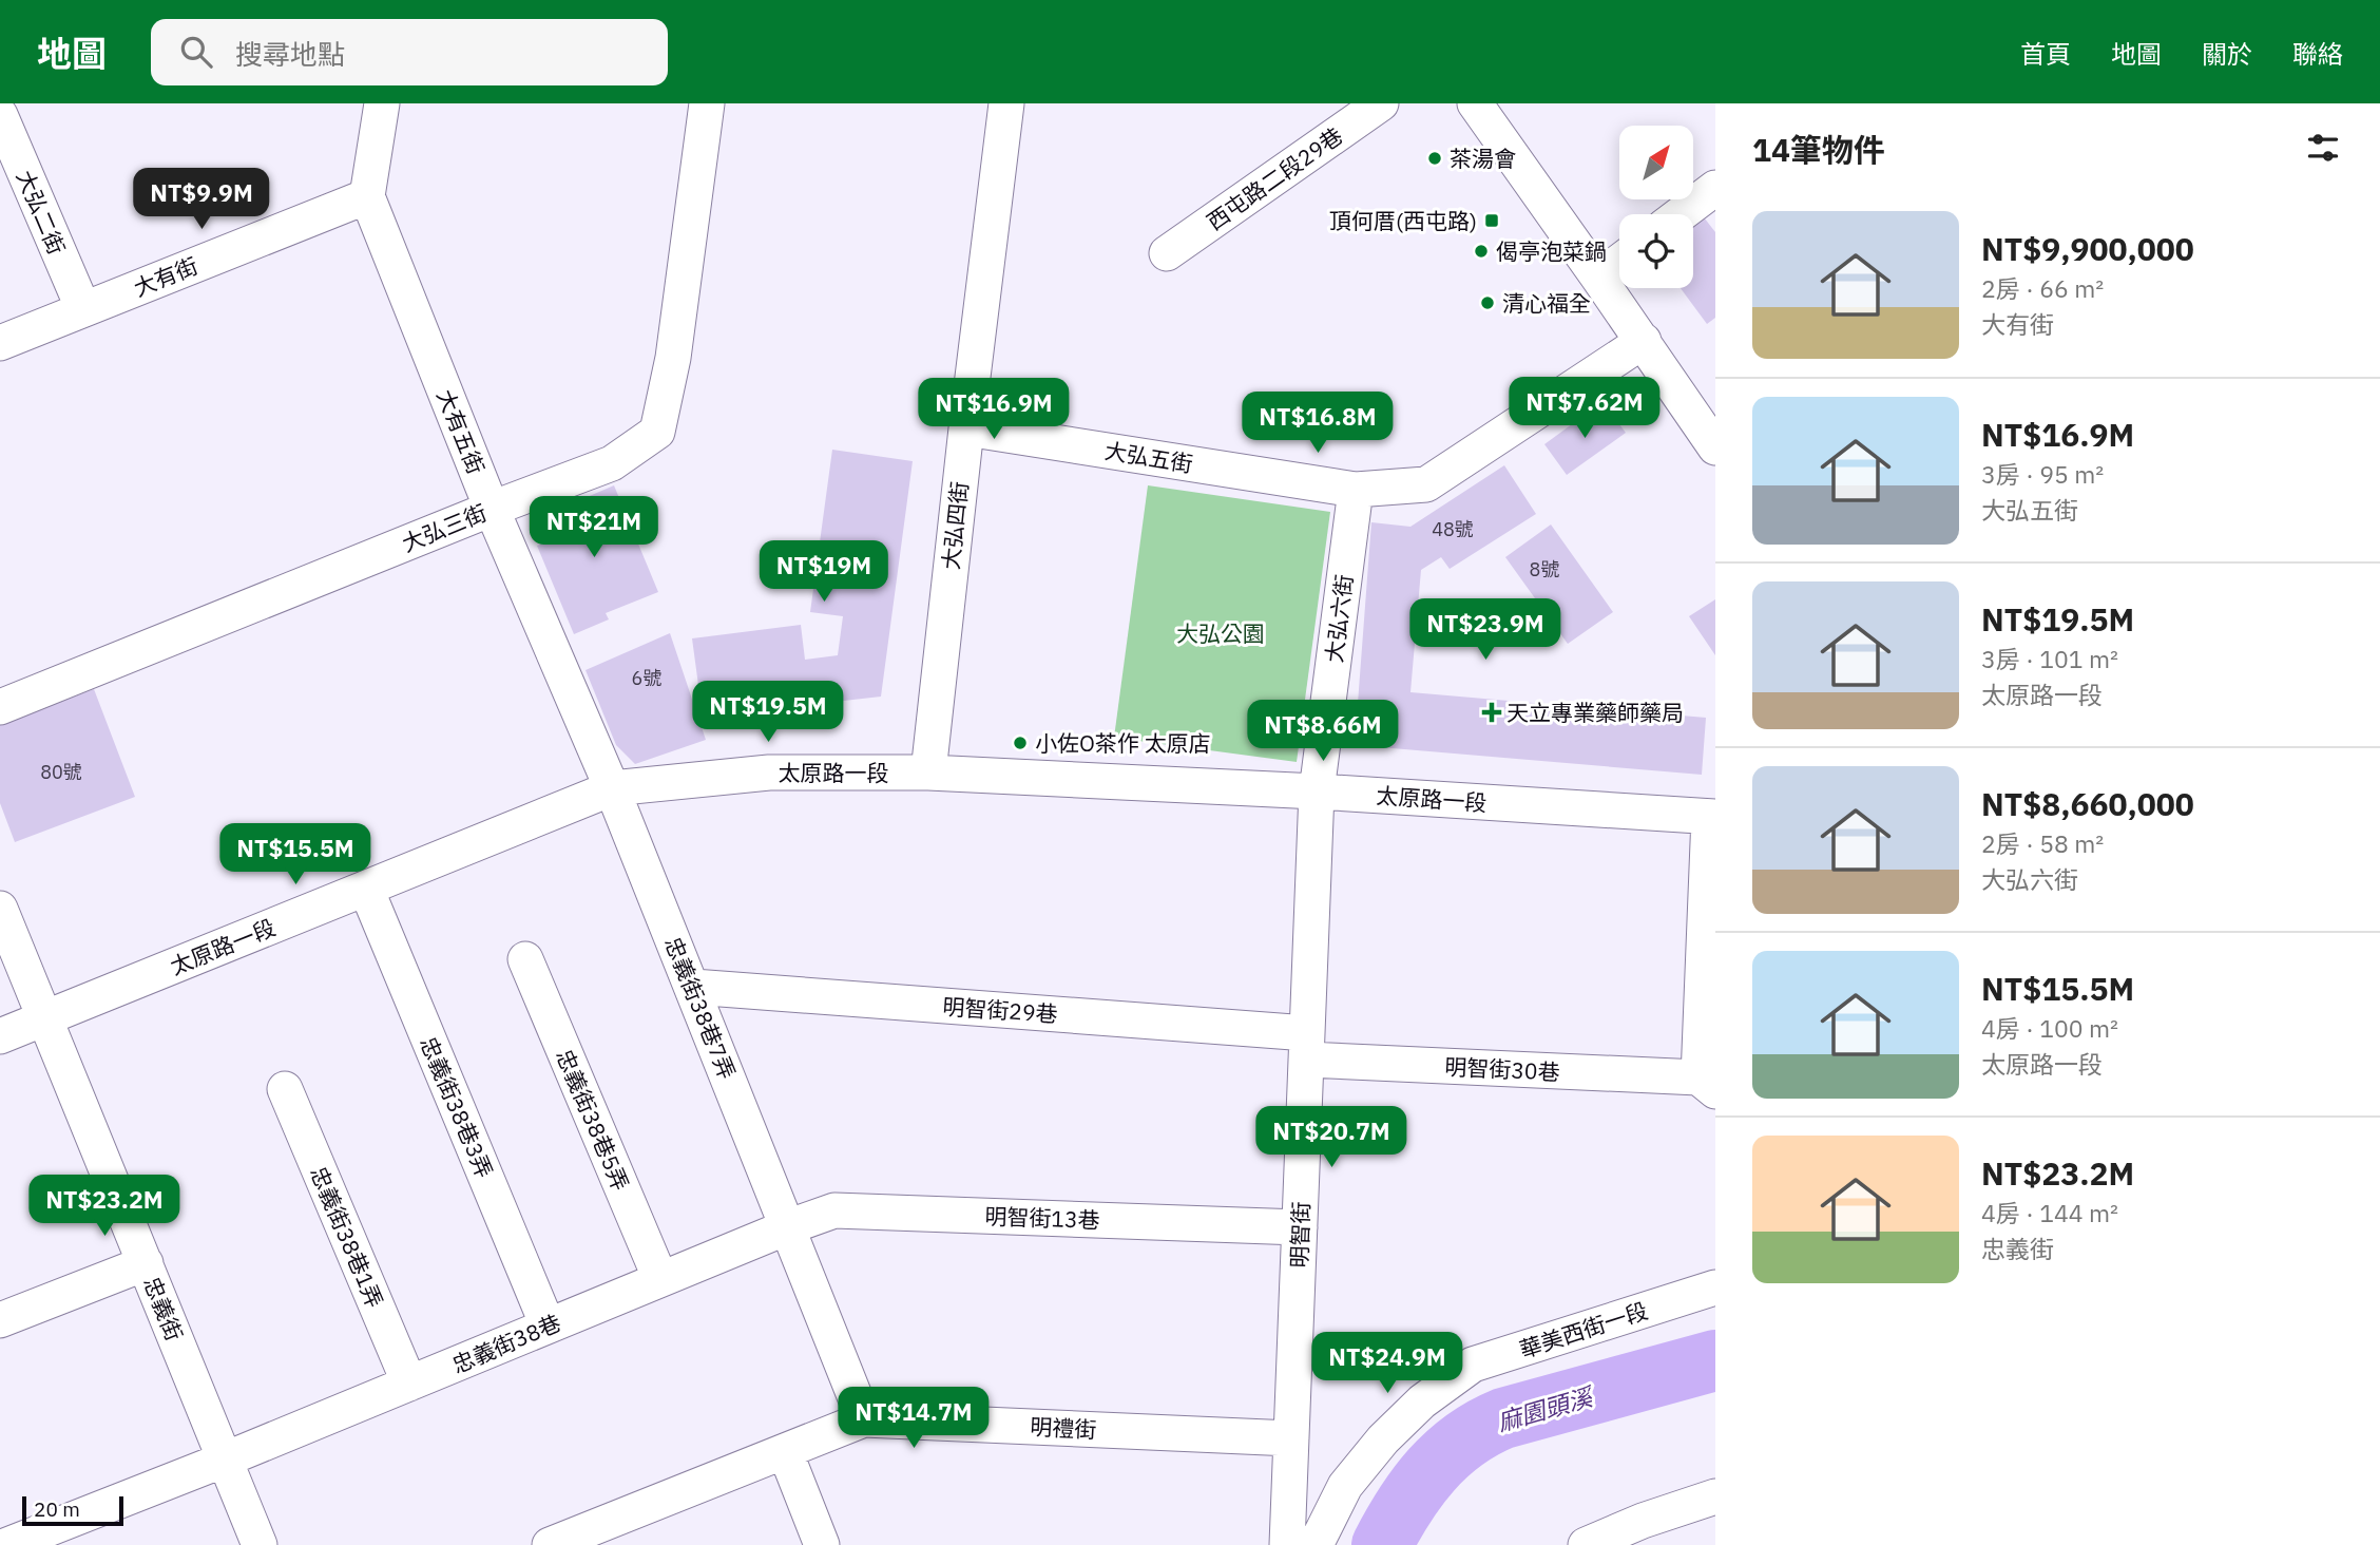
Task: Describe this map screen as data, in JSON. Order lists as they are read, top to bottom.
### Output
{
  "streets": {
    "street": [
      "西屯路二段29巷",
      "大弘二街",
      "大有街",
      "大有五街",
      "大弘五街",
      "大弘四街",
      "大弘三街",
      "大弘六街",
      "太原路一段",
      "忠義街38巷7弄",
      "明智街29巷",
      "明智街30巷",
      "忠義街38巷3弄",
      "忠義街38巷5弄",
      "明智街13巷",
      "明智街",
      "忠義街38巷1弄",
      "忠義街",
      "華美西街一段",
      "忠義街38巷",
      "明禮街"
    ]
  },
  "crossings": [
    ["大弘二街", "大有街"],
    ["大有街", "大有五街"],
    ["大有五街", "大弘三街"],
    ["大有五街", "太原路一段"],
    ["大有五街", "忠義街38巷7弄"],
    ["大弘五街", "大弘四街"],
    ["大弘五街", "大弘六街"],
    ["大弘四街", "太原路一段"],
    ["大弘六街", "太原路一段"],
    ["大弘六街", "明智街"],
    ["太原路一段", "忠義街38巷7弄"],
    ["太原路一段", "忠義街38巷3弄"],
    ["太原路一段", "明智街"],
    ["太原路一段", "忠義街"],
    ["忠義街38巷7弄", "明智街29巷"],
    ["忠義街38巷7弄", "明智街13巷"],
    ["忠義街38巷7弄", "忠義街38巷"],
    ["忠義街38巷7弄", "明禮街"],
    ["明智街29巷", "明智街30巷"],
    ["明智街29巷", "明智街"],
    ["明智街30巷", "明智街"],
    ["忠義街38巷3弄", "忠義街38巷"],
    ["忠義街38巷5弄", "忠義街38巷"],
    ["明智街13巷", "明智街"],
    ["明智街13巷", "忠義街38巷"],
    ["明智街", "明禮街"],
    ["忠義街38巷1弄", "忠義街38巷"],
    ["忠義街", "忠義街38巷"]
  ],
  "water": ["麻園頭溪"],
  "parks": ["大弘公園"],
  "places": {
    "other": [
      "茶湯會",
      "偈亭泡菜鍋",
      "清心福全",
      "小佐O茶作 太原店"
    ],
    "transit": ["頂何厝(西屯路)"],
    "health": ["天立專業藥師藥局"]
  },
  "house_numbers": [
    "48號",
    "8號",
    "6號",
    "80號"
  ],
  "scale_bar": "20 m",
  "north": "top right",
  "page": {
    "header": "地圖",
    "search": "搜尋地點",
    "nav": [
      "首頁",
      "地圖",
      "關於",
      "聯絡"
    ],
    "heading": "14筆物件",
    "price": [
      "NT$9.9M",
      "NT$7.62M",
      "NT$16.9M",
      "NT$16.8M",
      "NT$21M",
      "NT$19M",
      "NT$23.9M",
      "NT$19.5M",
      "NT$8.66M",
      "NT$15.5M",
      "NT$20.7M",
      "NT$23.2M",
      "NT$24.9M",
      "NT$14.7M"
    ],
    "list": [
      {
        "name": "NT$9,900,000",
        "note": "2房 · 66 m² · 大有街"
      },
      {
        "name": "NT$16.9M",
        "note": "3房 · 95 m² · 大弘五街"
      },
      {
        "name": "NT$19.5M",
        "note": "3房 · 101 m² · 太原路一段"
      },
      {
        "name": "NT$8,660,000",
        "note": "2房 · 58 m² · 大弘六街"
      },
      {
        "name": "NT$15.5M",
        "note": "4房 · 100 m² · 太原路一段"
      },
      {
        "name": "NT$23.2M",
        "note": "4房 · 144 m² · 忠義街"
      }
    ],
    "scale": "20 m"
  }
}
